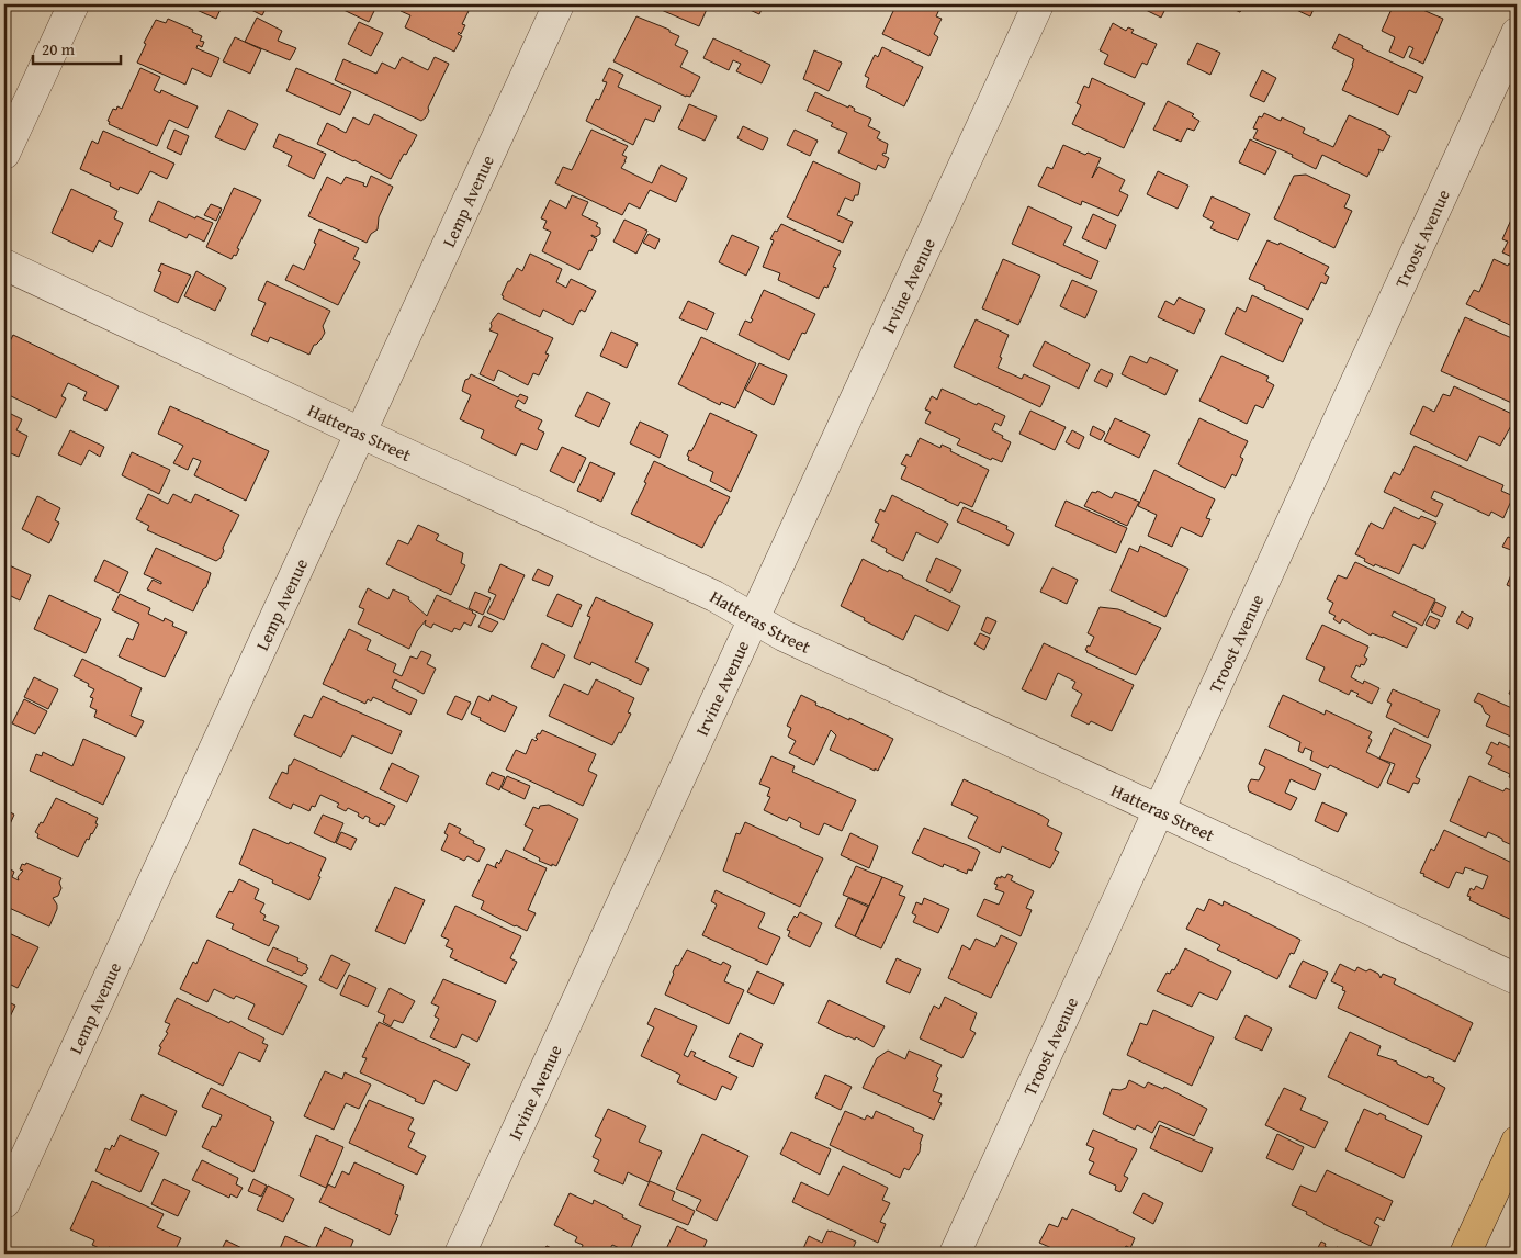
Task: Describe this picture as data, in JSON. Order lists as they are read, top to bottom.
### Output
{
  "streets": {
    "street": [
      "Lemp Avenue",
      "Troost Avenue",
      "Irvine Avenue",
      "Hatteras Street"
    ]
  },
  "crossings": [
    ["Lemp Avenue", "Hatteras Street"],
    ["Troost Avenue", "Hatteras Street"],
    ["Irvine Avenue", "Hatteras Street"]
  ],
  "scale_bar": "20 m"
}
